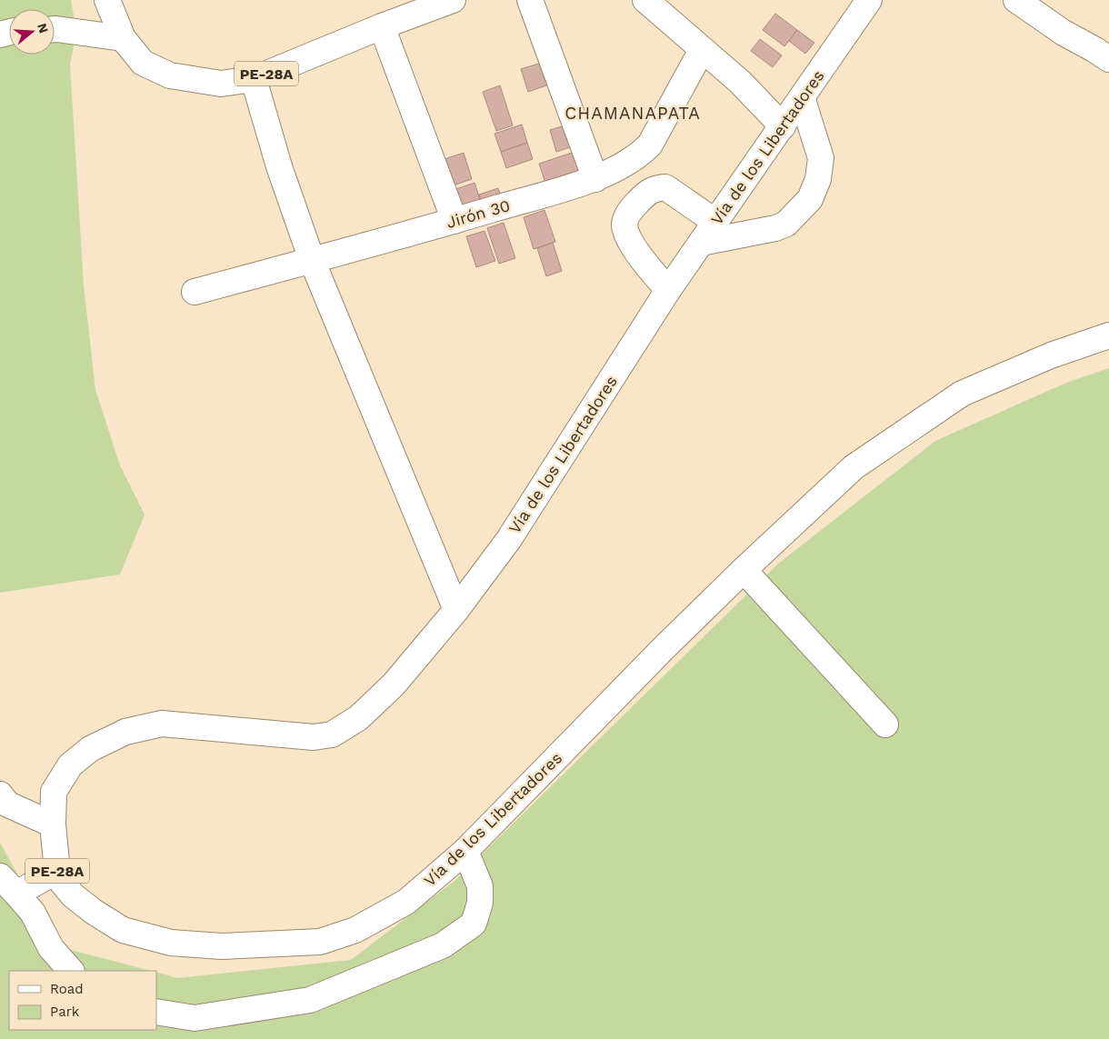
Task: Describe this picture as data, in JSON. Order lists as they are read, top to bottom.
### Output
{
  "streets": {
    "main road": ["PE-28A", "Vía de los Libertadores", "Jirón 30"]
  },
  "districts": ["CHAMANAPATA"],
  "legend": ["Road", "Park"],
  "north": "right"
}
